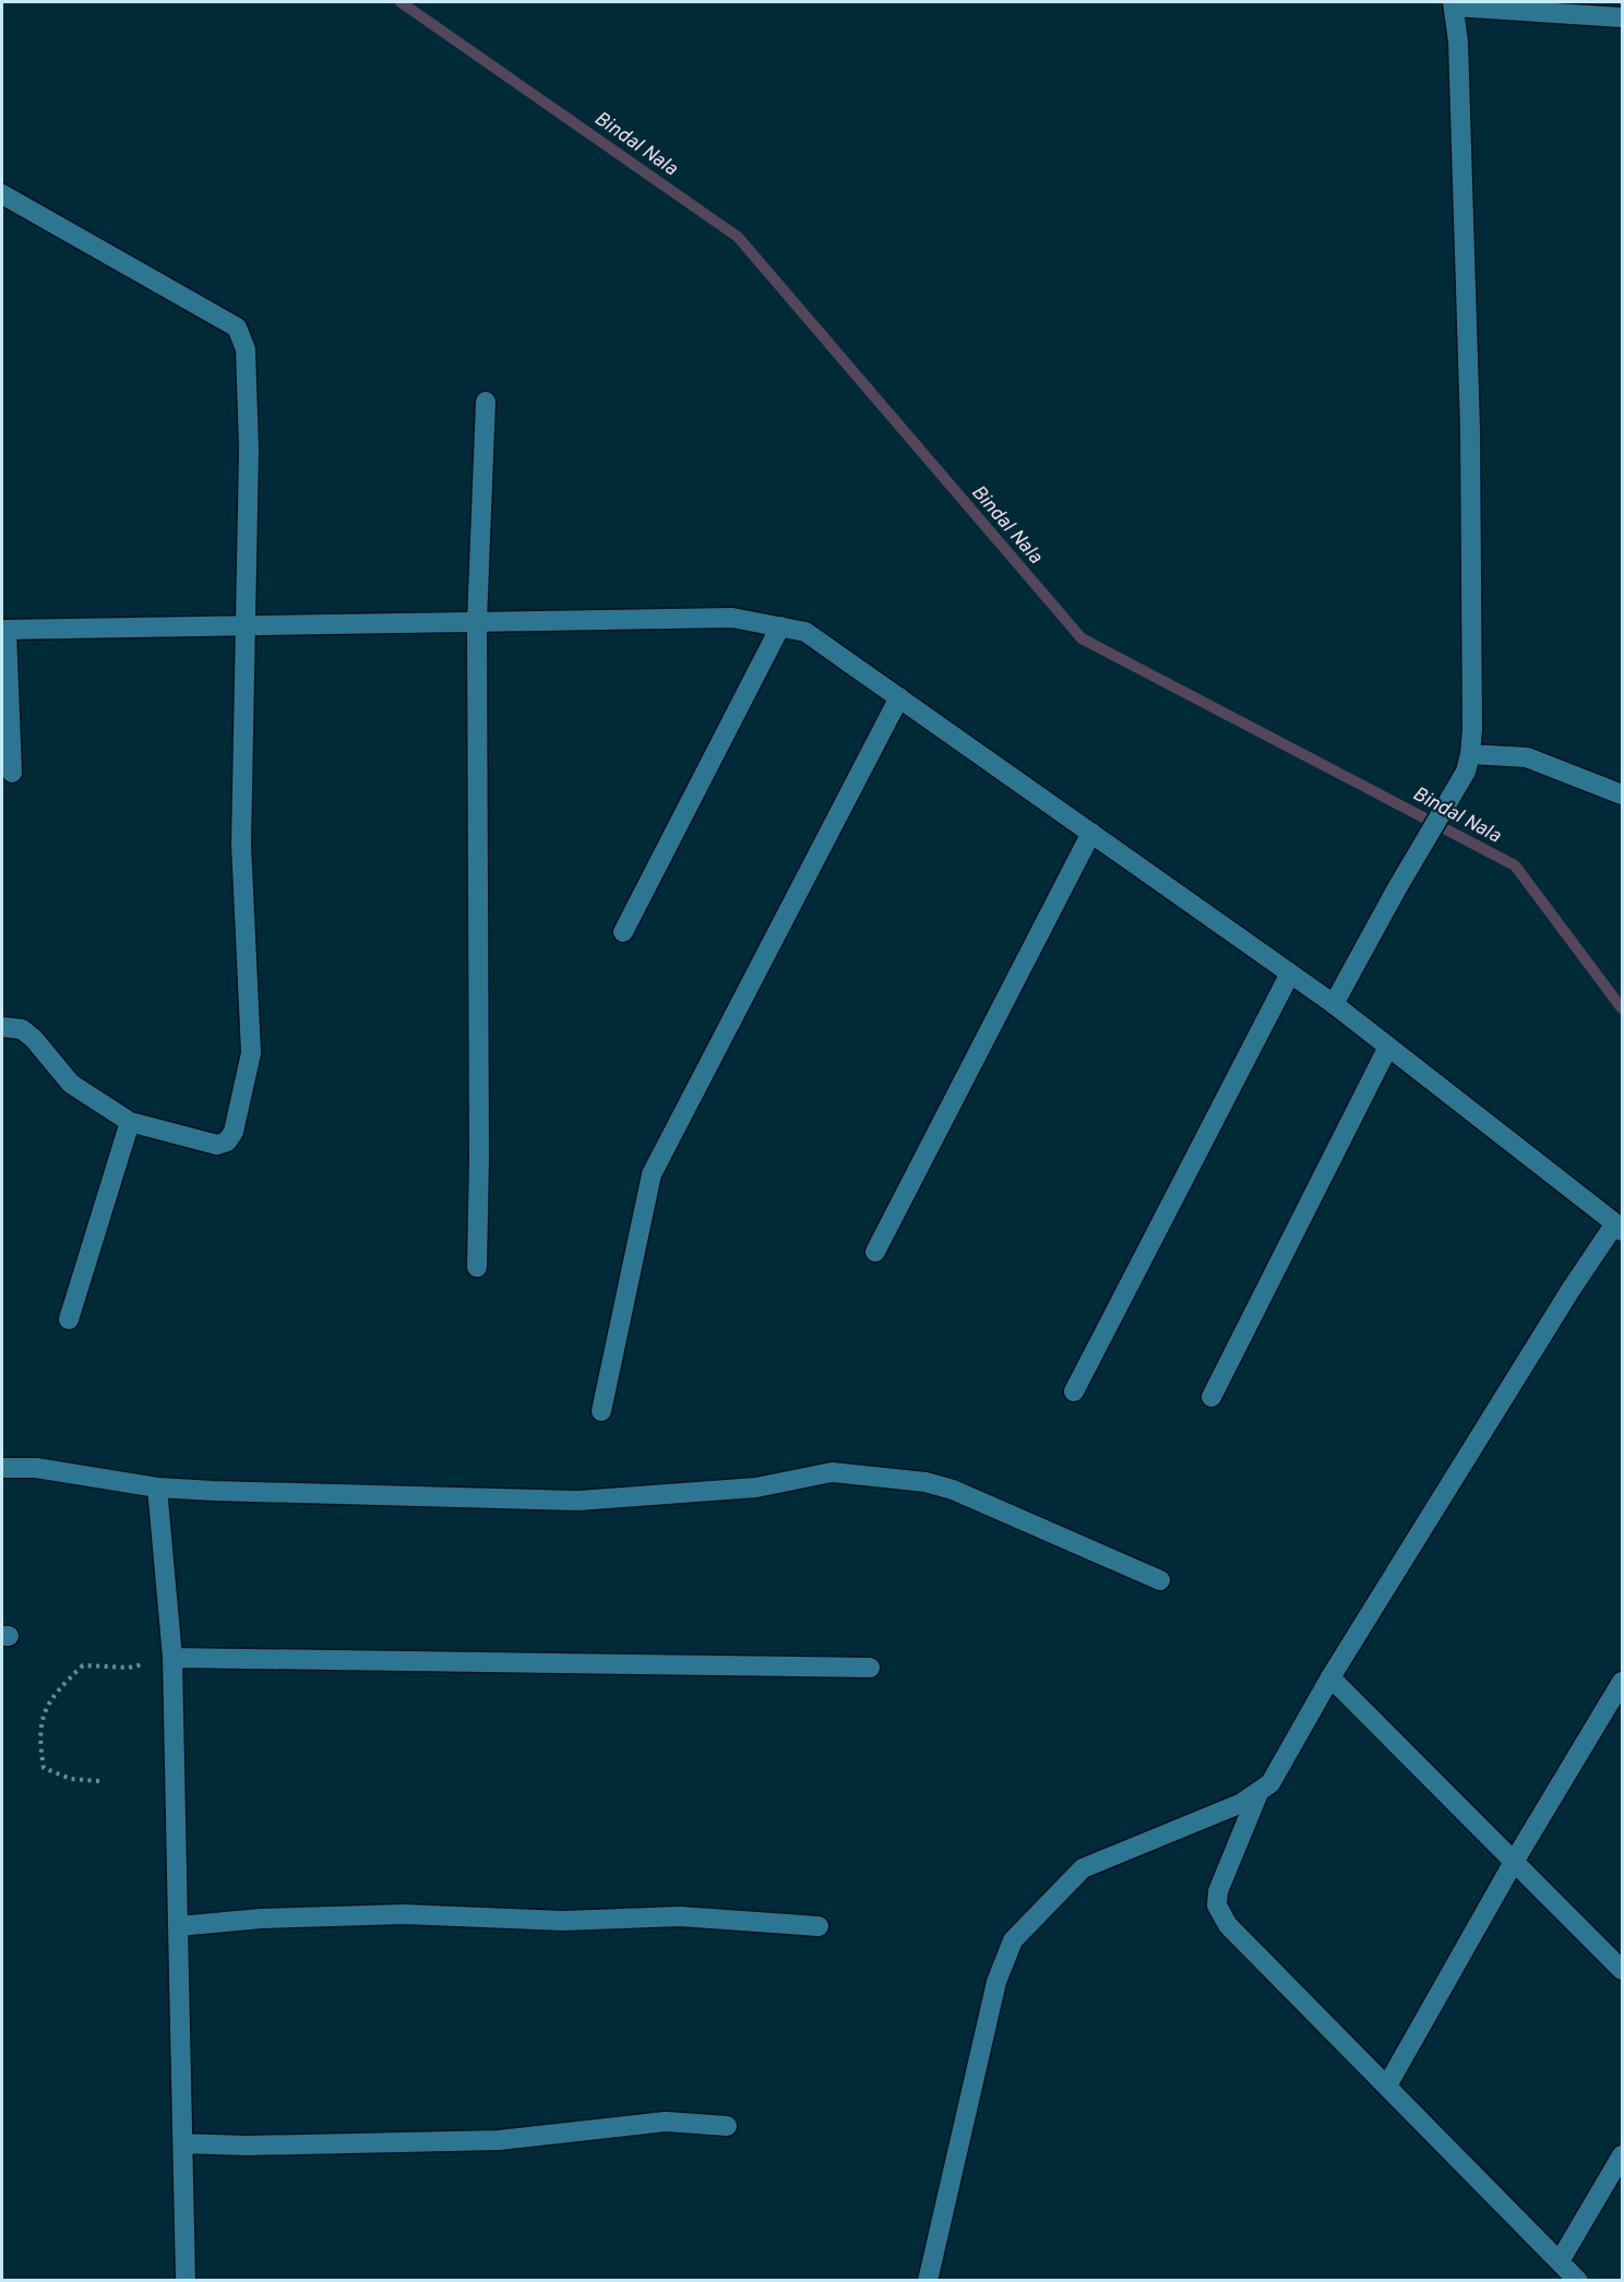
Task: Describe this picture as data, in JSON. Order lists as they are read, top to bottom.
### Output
{
  "water": ["Bindal Nala"]
}
